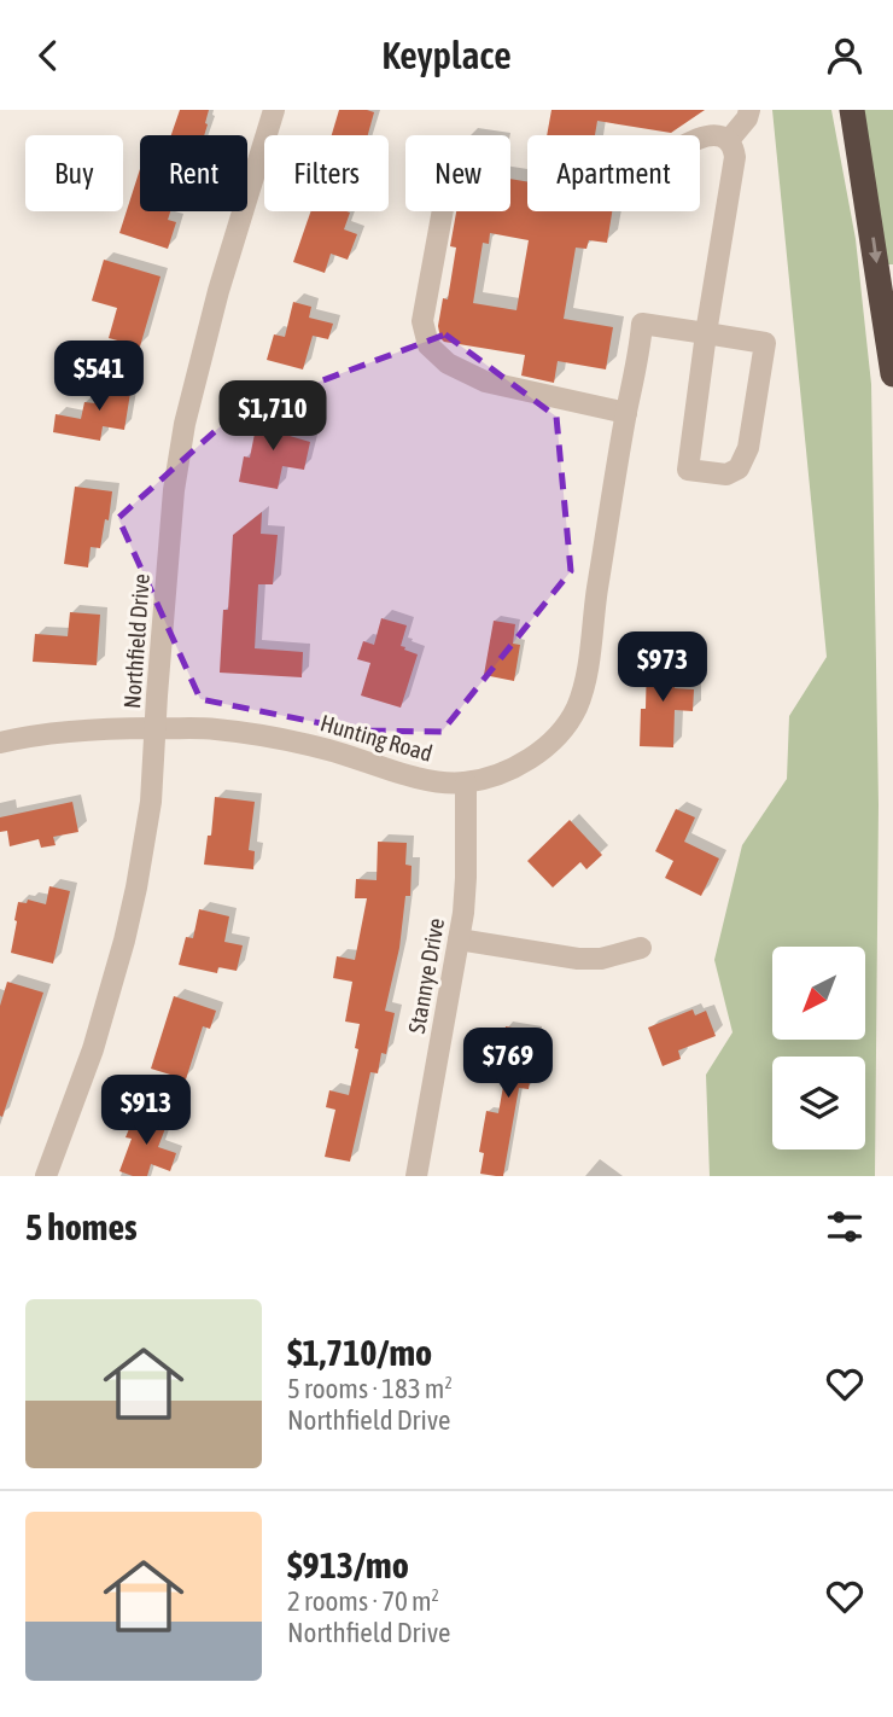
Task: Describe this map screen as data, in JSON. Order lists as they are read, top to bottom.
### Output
{
  "streets": {
    "street": ["Northfield Drive", "Hunting Road", "Stannye Drive"]
  },
  "crossings": [
    ["Northfield Drive", "Hunting Road"],
    ["Hunting Road", "Stannye Drive"]
  ],
  "north": "bottom left",
  "page": {
    "header": "Keyplace",
    "chip": [
      "Buy",
      "Rent",
      "Filters",
      "New",
      "Apartment"
    ],
    "price": [
      "$541",
      "$1,710",
      "$973",
      "$769",
      "$913"
    ],
    "heading": "5 homes",
    "list": [
      {
        "name": "$1,710/mo",
        "note": "5 rooms · 183 m² · Northfield Drive"
      },
      {
        "name": "$913/mo",
        "note": "2 rooms · 70 m² · Northfield Drive"
      }
    ]
  }
}
